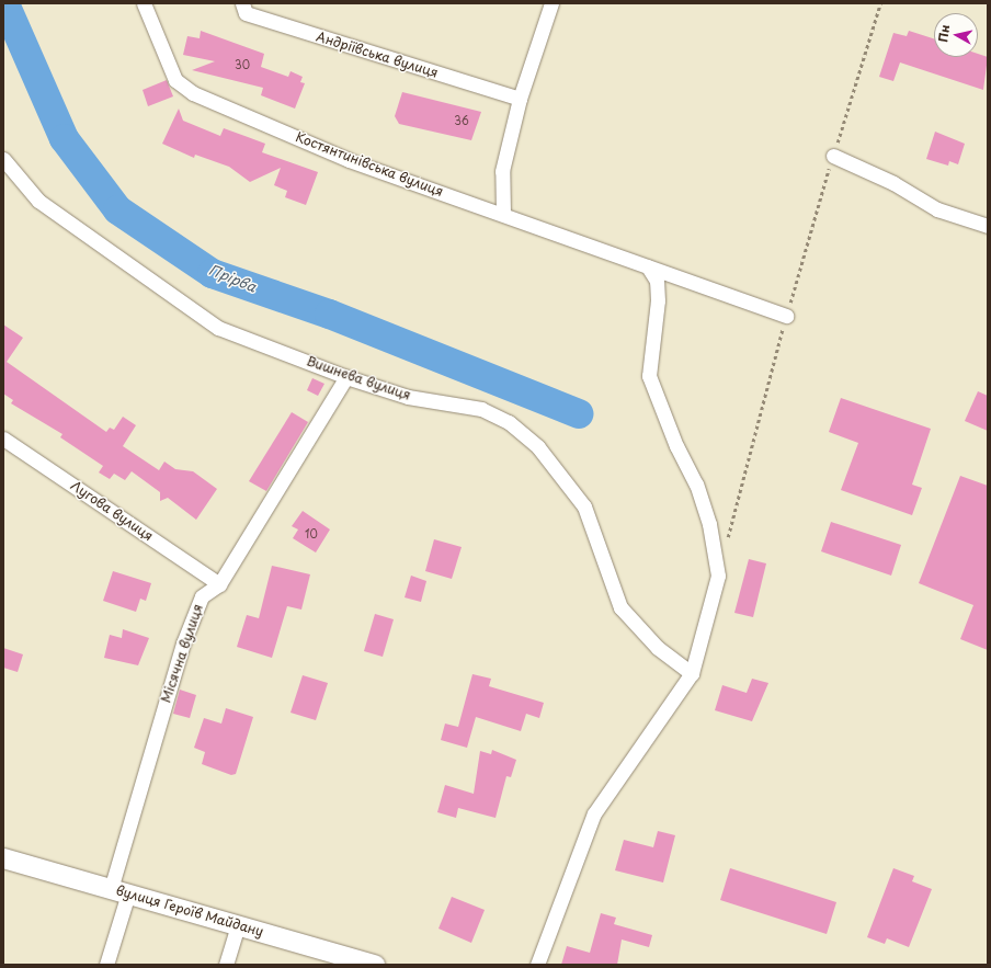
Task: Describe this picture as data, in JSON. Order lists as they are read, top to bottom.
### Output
{
  "streets": {
    "street": [
      "Андріївська вулиця",
      "Костянтинівська вулиця",
      "Вишнева вулиця",
      "Лугова вулиця",
      "Місячна вулиця",
      "вулиця Героїв Майдану"
    ]
  },
  "crossings": [
    ["Вишнева вулиця", "Місячна вулиця"],
    ["Лугова вулиця", "Місячна вулиця"],
    ["Місячна вулиця", "вулиця Героїв Майдану"]
  ],
  "water": ["Прірва"],
  "house_numbers": ["30", "36", "10"],
  "north": "left"
}
